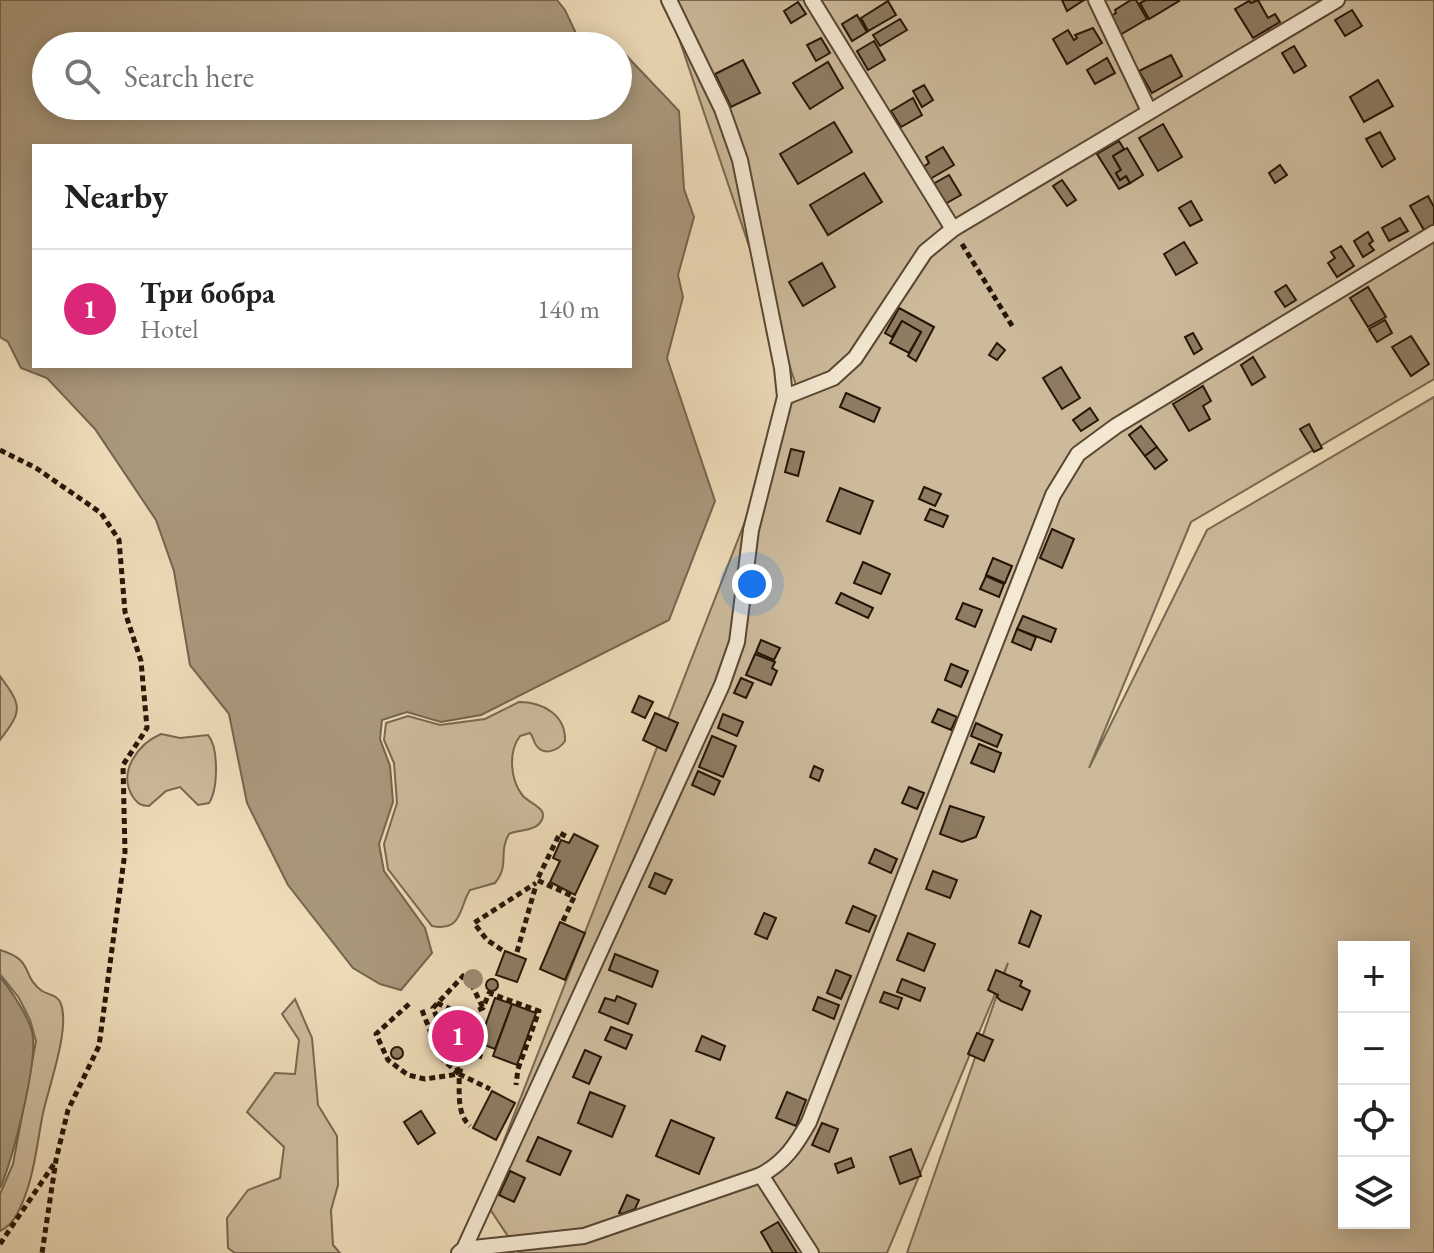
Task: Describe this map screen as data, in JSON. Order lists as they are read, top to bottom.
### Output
{
  "page": {
    "search": "Search here",
    "heading": "Nearby",
    "list": [
      {
        "mark": "1",
        "name": "Три бобра",
        "note": "Hotel",
        "value": "140 m"
      }
    ],
    "map_buttons": ["+", "−"],
    "pins": "1"
  }
}
